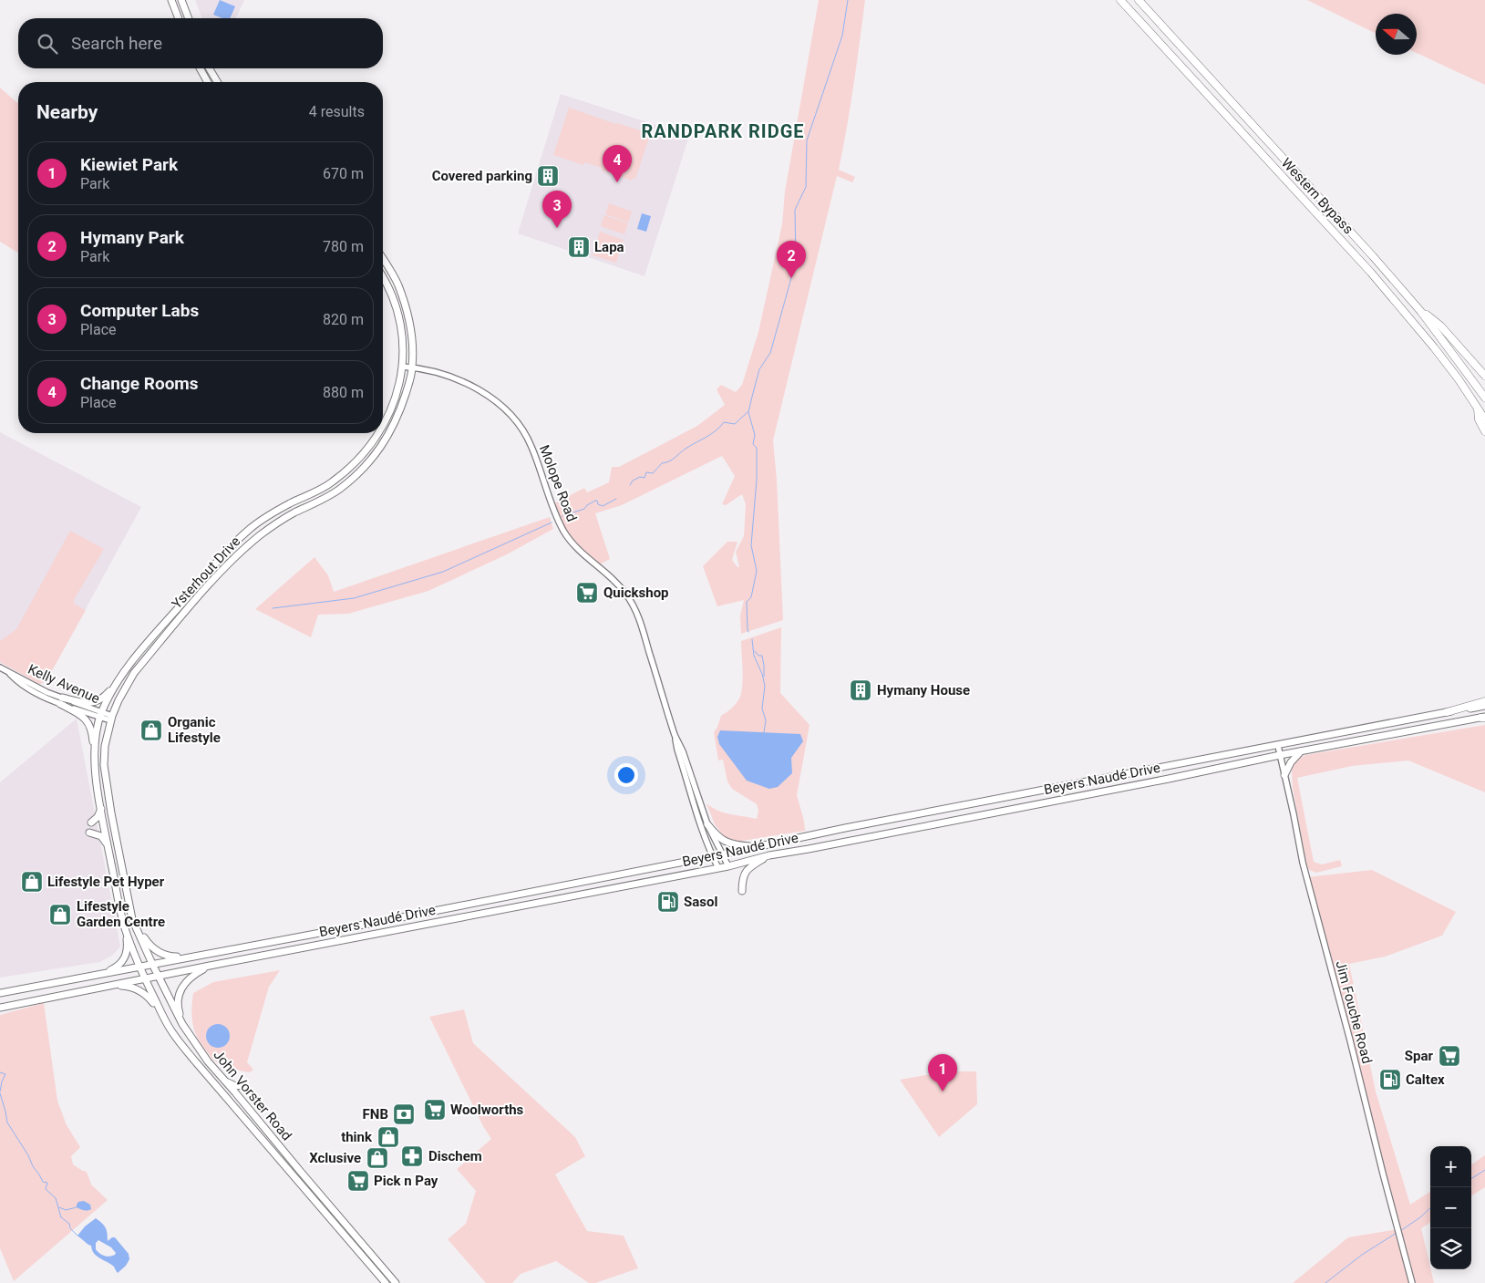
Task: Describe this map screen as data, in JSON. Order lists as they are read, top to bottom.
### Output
{
  "streets": {
    "highway": ["Western Bypass"],
    "main road": ["Ysterhout Drive", "Beyers Naudé Drive", "John Vorster Road"],
    "street": ["Molope Road", "Kelly Avenue", "Jim Fouche Road"]
  },
  "crossings": [
    ["Molope Road", "Ysterhout Drive"],
    ["Molope Road", "Beyers Naudé Drive"],
    ["Ysterhout Drive", "Kelly Avenue"],
    ["Ysterhout Drive", "Beyers Naudé Drive"],
    ["Ysterhout Drive", "John Vorster Road"],
    ["Beyers Naudé Drive", "Jim Fouche Road"],
    ["Beyers Naudé Drive", "John Vorster Road"]
  ],
  "districts": ["RANDPARK RIDGE"],
  "places": {
    "building": ["Covered parking", "Lapa", "Hymany House"],
    "supermarket": [
      "Quickshop",
      "Spar",
      "Woolworths",
      "Pick n Pay"
    ],
    "shop": [
      "Organic Lifestyle",
      "Lifestyle Pet Hyper",
      "Lifestyle Garden Centre",
      "think",
      "Xclusive"
    ],
    "fuel station": ["Sasol", "Caltex"],
    "bank": ["FNB"],
    "pharmacy": ["Dischem"]
  },
  "north": "left",
  "page": {
    "search": "Search here",
    "heading": ["Nearby", "4 results"],
    "list": [
      {
        "mark": "1",
        "name": "Kiewiet Park",
        "note": "Park",
        "value": "670 m"
      },
      {
        "mark": "2",
        "name": "Hymany Park",
        "note": "Park",
        "value": "780 m"
      },
      {
        "mark": "3",
        "name": "Computer Labs",
        "note": "Place",
        "value": "820 m"
      },
      {
        "mark": "4",
        "name": "Change Rooms",
        "note": "Place",
        "value": "880 m"
      }
    ],
    "pins": [
      "4",
      "3",
      "2",
      "1"
    ],
    "map_buttons": ["+", "−"]
  }
}
